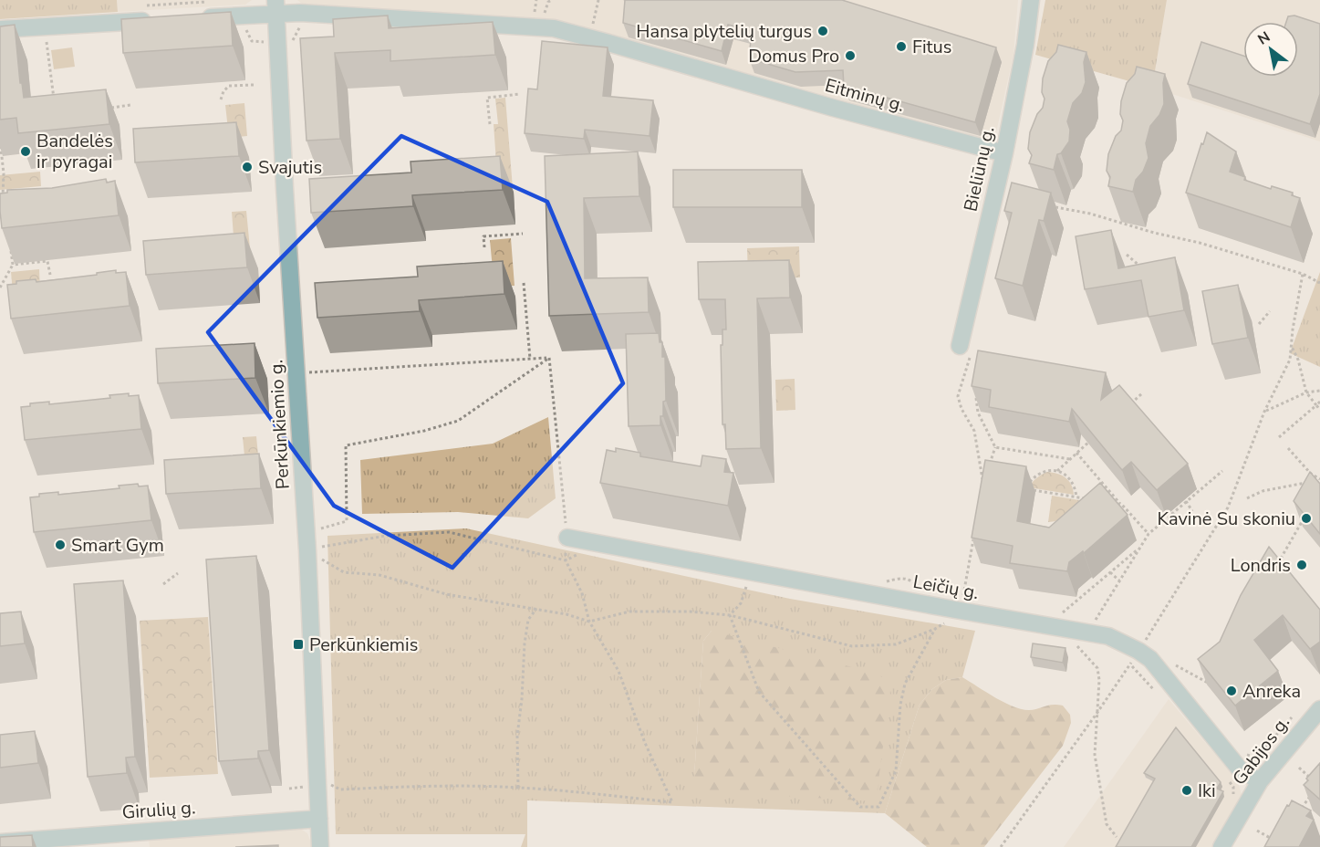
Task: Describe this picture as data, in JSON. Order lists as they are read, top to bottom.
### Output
{
  "streets": {
    "street": [
      "Eitminų g.",
      "Bieliūnų g.",
      "Perkūnkiemio g.",
      "Leičių g.",
      "Gabijos g.",
      "Girulių g."
    ]
  },
  "crossings": [
    ["Eitminų g.", "Bieliūnų g."],
    ["Eitminų g.", "Perkūnkiemio g."],
    ["Perkūnkiemio g.", "Girulių g."],
    ["Leičių g.", "Gabijos g."]
  ],
  "places": {
    "other": [
      "Hansa plytelių turgus",
      "Fitus",
      "Domus Pro",
      "Bandelės ir pyragai",
      "Svajutis",
      "Kavinė Su skoniu",
      "Smart Gym",
      "Londris",
      "Anreka",
      "Iki"
    ],
    "transit": ["Perkūnkiemis"]
  },
  "north": "top left"
}
